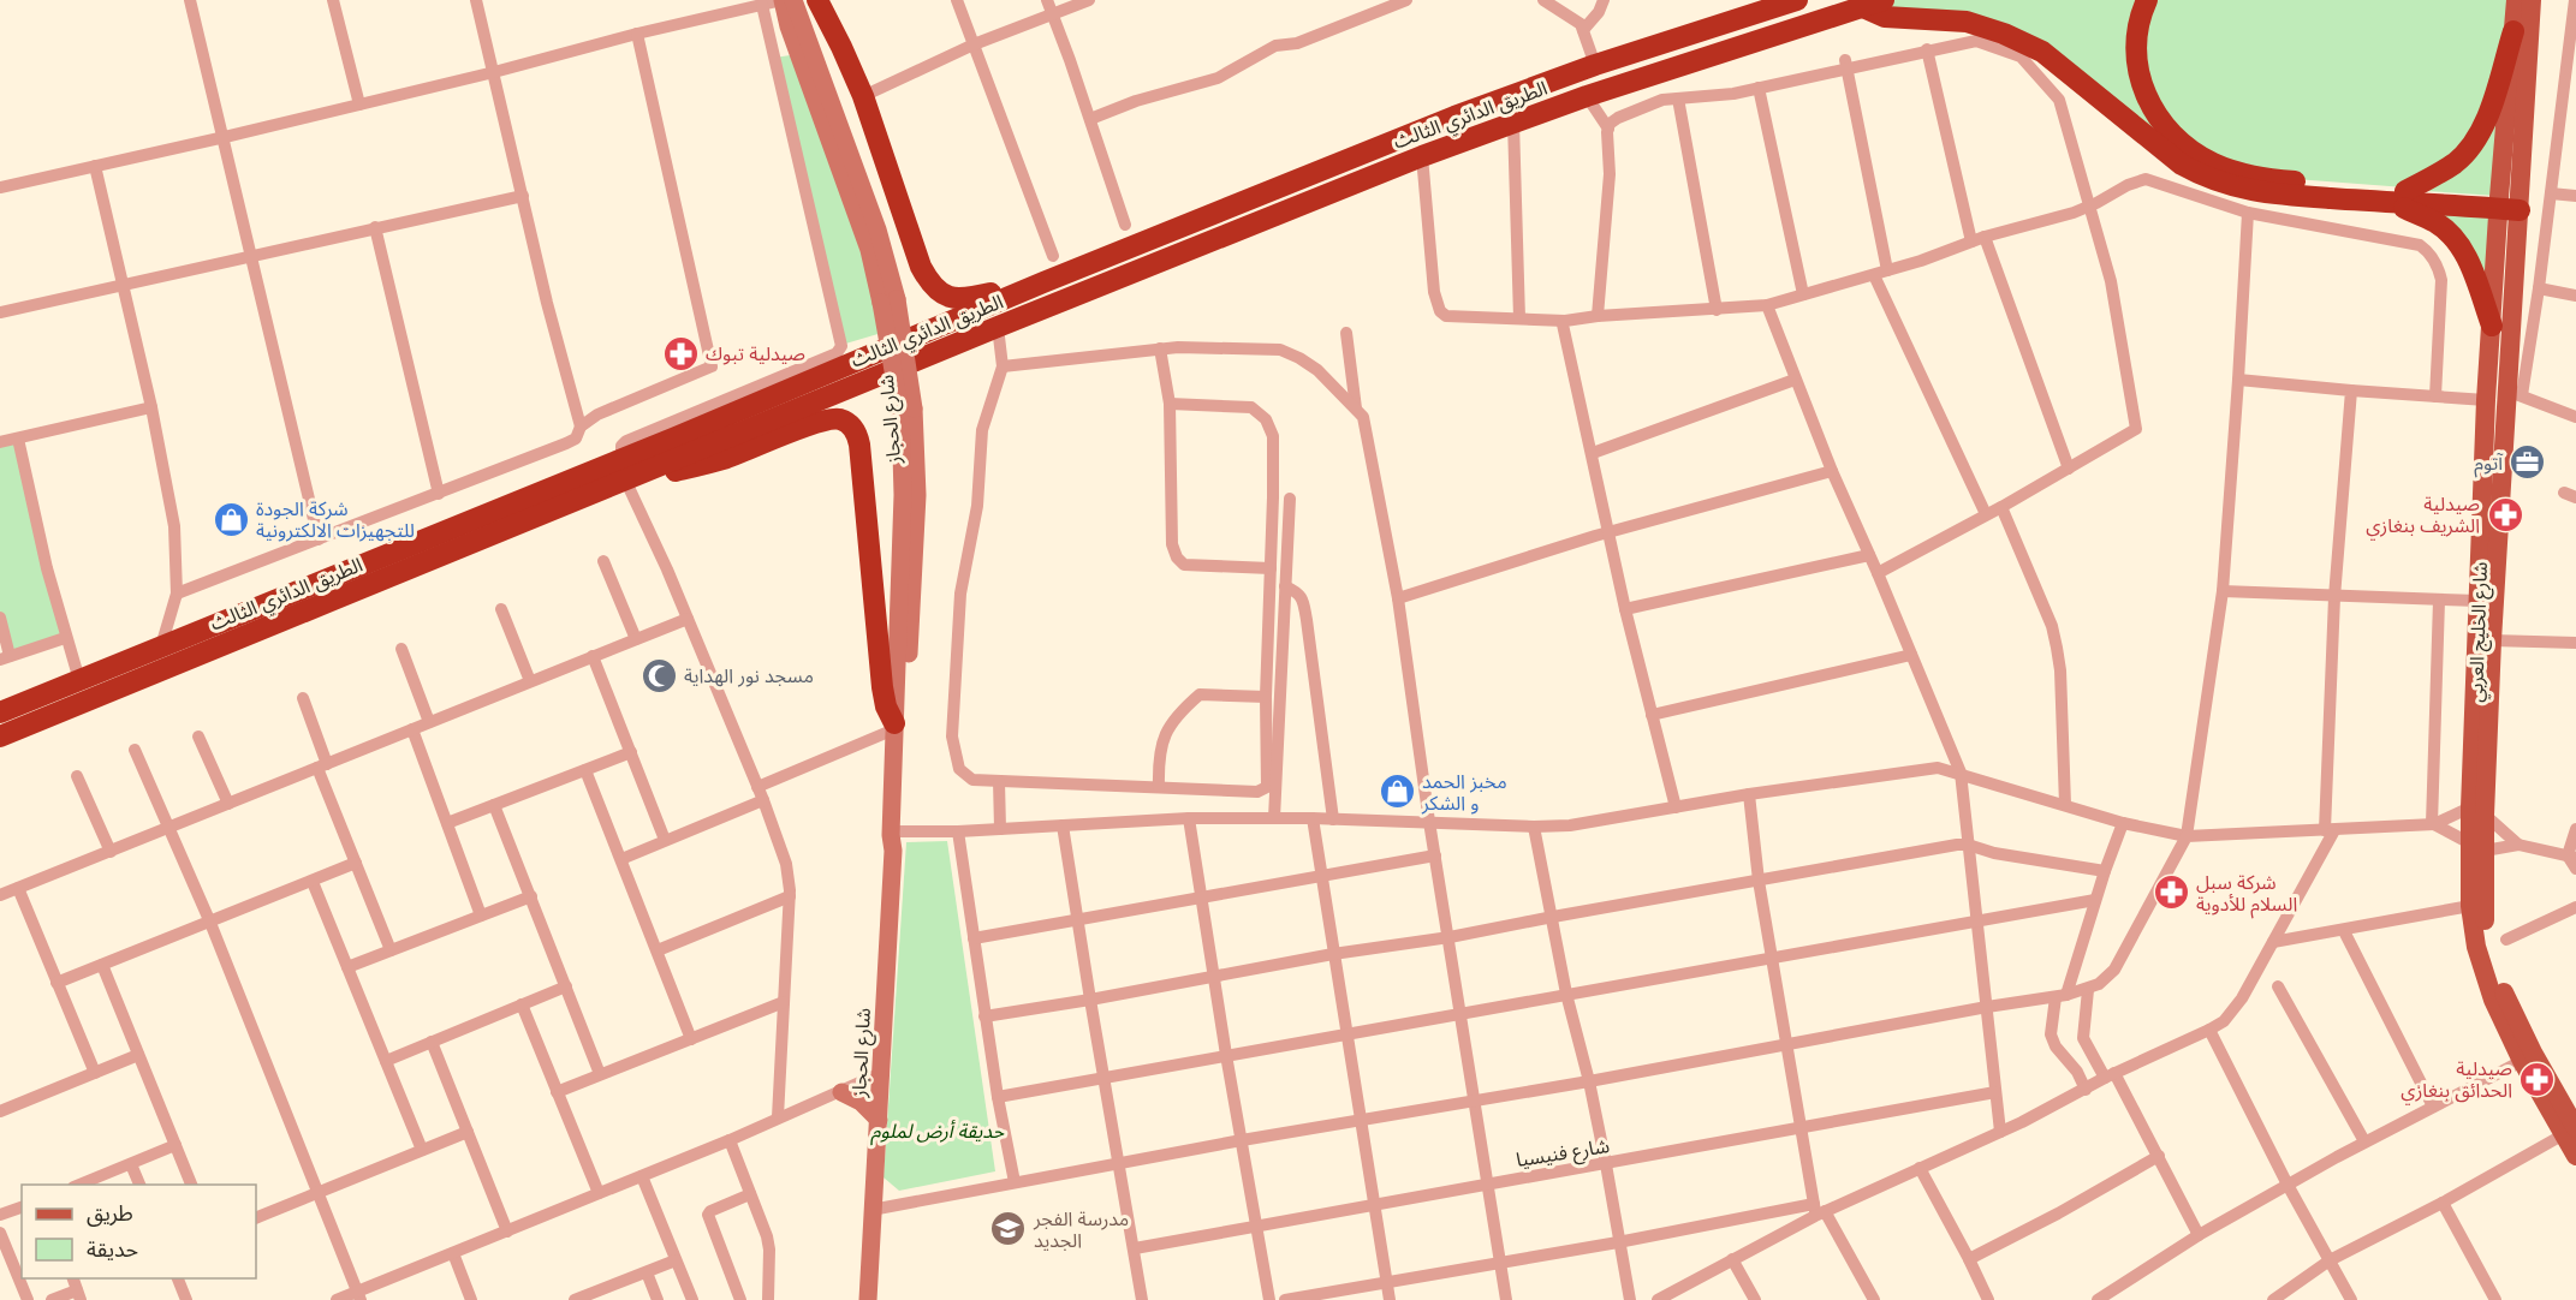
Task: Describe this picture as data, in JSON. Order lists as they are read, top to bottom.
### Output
{
  "streets": {
    "highway": ["الطريق الدائري الثالث"],
    "main road": ["شارع الحجاز", "شارع الخليج العربي"],
    "street": ["شارع فنيسيا"]
  },
  "parks": ["حديقة أرض لملوم"],
  "places": {
    "pharmacy": [
      "صيدلية تبوك",
      "صيدلية الشريف بنغازي",
      "شركة سبل السلام للأدوية",
      "صيدلية الحدائق بنغازي"
    ],
    "office": ["آتوم"],
    "shop": ["شركة الجودة للتجهيزات الالكترونية", "مخبز الحمد و الشكر"],
    "mosque": ["مسجد نور الهداية"],
    "school or university": ["مدرسة الفجر الجديد"]
  },
  "legend": ["طريق", "حديقة"]
}
